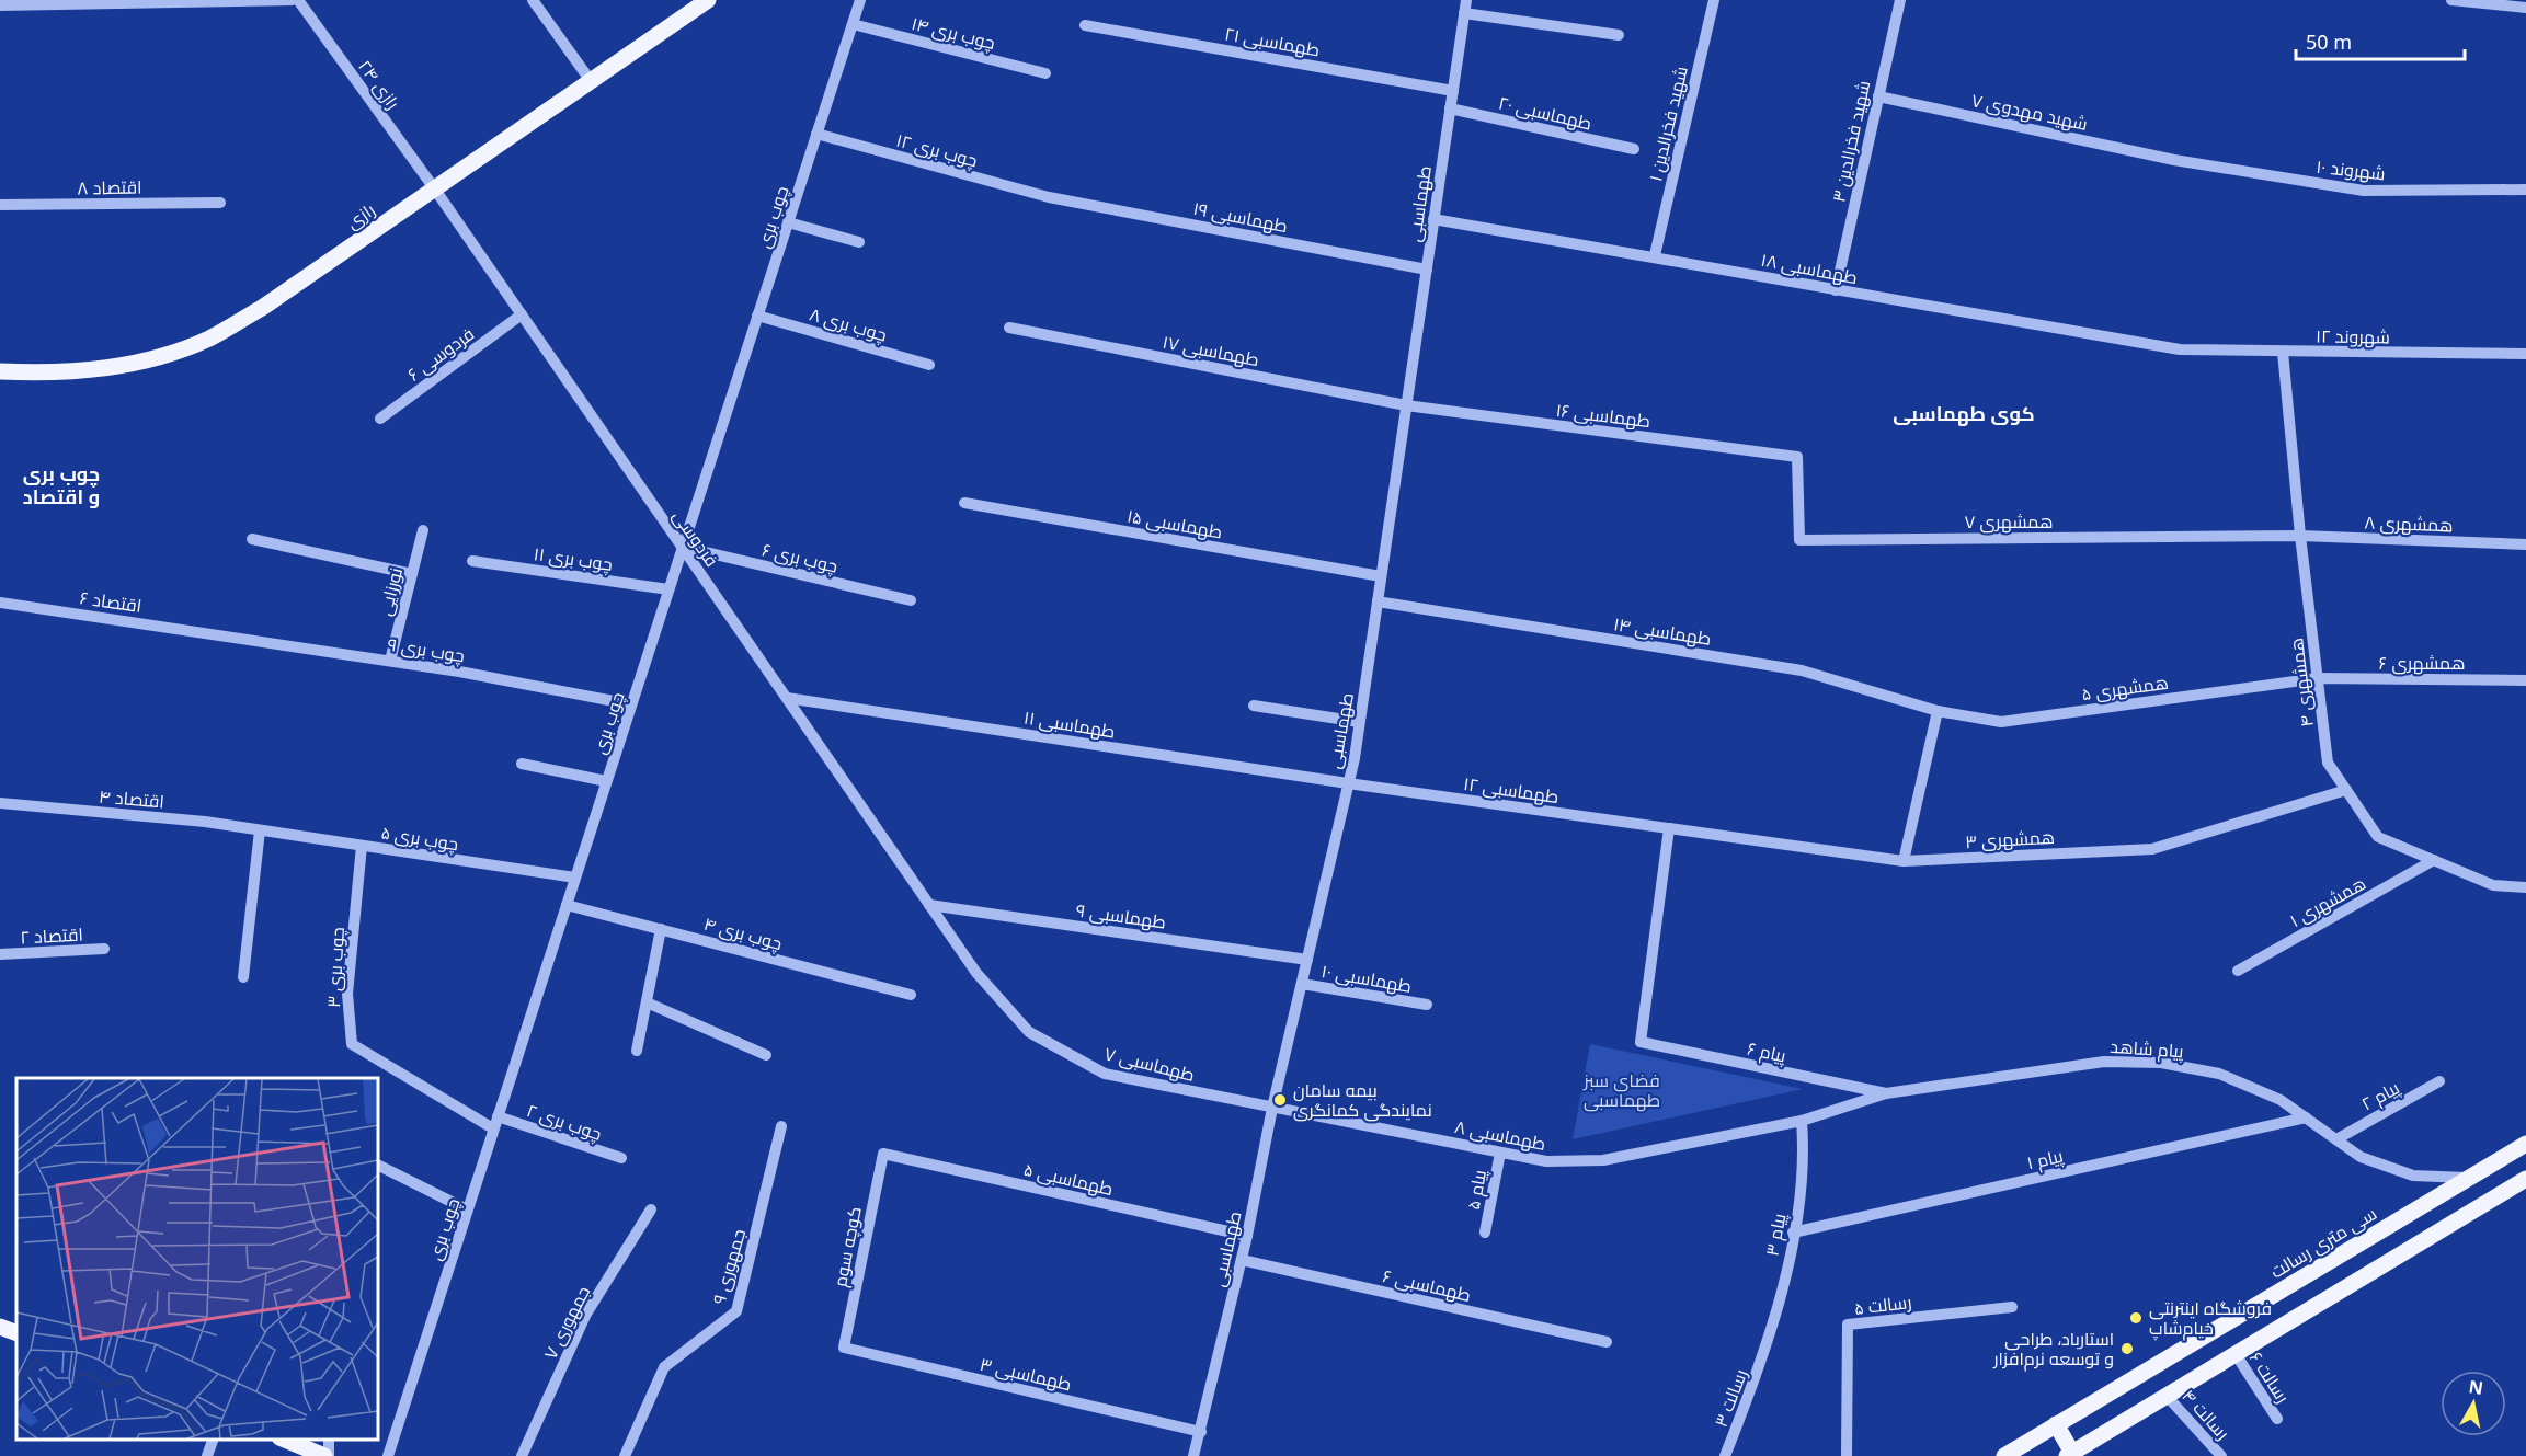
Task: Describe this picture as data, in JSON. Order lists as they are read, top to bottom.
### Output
{
  "streets": {
    "main road": ["رازی", "سی متری رسالت"],
    "street": [
      "۱۴ چوب بری",
      "۲۱ طهماسبی",
      "رازی ۲۴",
      "۷ شهید مهدوی",
      "۲۰ طهماسبی",
      "۱ شهید فخرالدین",
      "۳ شهید فخرالدین",
      "۱۲ چوب بری",
      "شهروند ۱۰",
      "۸ اقتصاد",
      "طهماسبی",
      "چوب بری",
      "۱۹ طهماسبی",
      "۱۸ طهماسبی",
      "۸ چوب بری",
      "شهروند ۱۲",
      "۱۷ طهماسبی",
      "فردوسی ۶",
      "۱۶ طهماسبی",
      "۷ همشهری",
      "۱۵ طهماسبی",
      "۸ همشهری",
      "فردوسی",
      "۶ چوب بری",
      "۱۱ چوب بری",
      "نورزایی",
      "۶ اقتصاد",
      "۱۴ طهماسبی",
      "۹ چوب بری",
      "۶ همشهری",
      "همشهری ۴",
      "۵ همشهری",
      "۱۱ طهماسبی",
      "۱۲ طهماسبی",
      "۴ اقتصاد",
      "۵ چوب بری",
      "۳ همشهری",
      "۱ همشهری",
      "۹ طهماسبی",
      "۴ چوب بری",
      "۲ اقتصاد",
      "۳ چوب بری",
      "۱۰ طهماسبی",
      "پیام شاهد",
      "۶ پیام",
      "۷ طهماسبی",
      "۲ پیام",
      "۲ چوب بری",
      "۸ طهماسبی",
      "۱ پیام",
      "۵ طهماسبی",
      "۵ پیام",
      "۳ پیام",
      "کوچه سوم",
      "۹ جمهوری",
      "۶ طهماسبی",
      "۵ رسالت",
      "۷ جمهوری",
      "۳ طهماسبی",
      "۶ رسالت",
      "۳ رسالت",
      "۴ رسالت"
    ]
  },
  "crossings": [
    ["۱۴ چوب بری", "چوب بری"],
    ["۲۱ طهماسبی", "طهماسبی"],
    ["رازی ۲۴", "رازی"],
    ["رازی ۲۴", "فردوسی"],
    ["۷ شهید مهدوی", "۳ شهید فخرالدین"],
    ["۷ شهید مهدوی", "شهروند ۱۰"],
    ["۲۰ طهماسبی", "طهماسبی"],
    ["۱ شهید فخرالدین", "۱۸ طهماسبی"],
    ["۳ شهید فخرالدین", "۱۸ طهماسبی"],
    ["۱۲ چوب بری", "چوب بری"],
    ["۱۲ چوب بری", "۱۹ طهماسبی"],
    ["طهماسبی", "۱۹ طهماسبی"],
    ["طهماسبی", "۱۸ طهماسبی"],
    ["طهماسبی", "۱۷ طهماسبی"],
    ["طهماسبی", "۱۶ طهماسبی"],
    ["طهماسبی", "۱۵ طهماسبی"],
    ["طهماسبی", "۱۴ طهماسبی"],
    ["طهماسبی", "۱۱ طهماسبی"],
    ["طهماسبی", "۱۲ طهماسبی"],
    ["طهماسبی", "۹ طهماسبی"],
    ["طهماسبی", "۱۰ طهماسبی"],
    ["طهماسبی", "۷ طهماسبی"],
    ["طهماسبی", "۸ طهماسبی"],
    ["طهماسبی", "۵ طهماسبی"],
    ["طهماسبی", "۶ طهماسبی"],
    ["طهماسبی", "۳ طهماسبی"],
    ["رازی", "فردوسی"],
    ["چوب بری", "۸ چوب بری"],
    ["چوب بری", "فردوسی"],
    ["چوب بری", "۶ چوب بری"],
    ["چوب بری", "۱۱ چوب بری"],
    ["چوب بری", "۹ چوب بری"],
    ["چوب بری", "۵ چوب بری"],
    ["چوب بری", "۴ چوب بری"],
    ["چوب بری", "۳ چوب بری"],
    ["چوب بری", "۲ چوب بری"],
    ["۱۸ طهماسبی", "شهروند ۱۲"],
    ["شهروند ۱۲", "همشهری ۴"],
    ["۱۷ طهماسبی", "۱۶ طهماسبی"],
    ["فردوسی ۶", "فردوسی"],
    ["۱۶ طهماسبی", "۷ همشهری"],
    ["۷ همشهری", "۸ همشهری"],
    ["۷ همشهری", "همشهری ۴"],
    ["۸ همشهری", "همشهری ۴"],
    ["فردوسی", "۶ چوب بری"],
    ["فردوسی", "۱۱ طهماسبی"],
    ["فردوسی", "۹ طهماسبی"],
    ["فردوسی", "۷ طهماسبی"],
    ["نورزایی", "۹ چوب بری"],
    ["۶ اقتصاد", "۹ چوب بری"],
    ["۱۴ طهماسبی", "۵ همشهری"],
    ["۶ همشهری", "همشهری ۴"],
    ["۶ همشهری", "۵ همشهری"],
    ["همشهری ۴", "۵ همشهری"],
    ["همشهری ۴", "۳ همشهری"],
    ["همشهری ۴", "۱ همشهری"],
    ["۱۱ طهماسبی", "۱۲ طهماسبی"],
    ["۱۲ طهماسبی", "۳ همشهری"],
    ["۱۲ طهماسبی", "۶ پیام"],
    ["۴ اقتصاد", "۵ چوب بری"],
    ["۵ چوب بری", "۳ چوب بری"],
    ["۳ همشهری", "۶ پیام"],
    ["۹ طهماسبی", "۷ طهماسبی"],
    ["۳ چوب بری", "۲ چوب بری"],
    ["پیام شاهد", "۶ پیام"],
    ["پیام شاهد", "۲ پیام"],
    ["پیام شاهد", "۸ طهماسبی"],
    ["پیام شاهد", "۱ پیام"],
    ["پیام شاهد", "۳ پیام"],
    ["پیام شاهد", "سی متری رسالت"],
    ["۷ طهماسبی", "۸ طهماسبی"],
    ["۸ طهماسبی", "۵ پیام"],
    ["۸ طهماسبی", "۳ پیام"],
    ["۱ پیام", "۳ پیام"],
    ["۵ طهماسبی", "کوچه سوم"],
    ["۳ پیام", "۳ رسالت"],
    ["کوچه سوم", "۳ طهماسبی"]
  ],
  "districts": ["کوی طهماسبی", "چوب بری و اقتصاد"],
  "parks": ["فضای سبز طهماسبی"],
  "places": ["بیمه سامان نمایندگی کمانگری", "فروشگاه اینترنتی خیام‌شاپ", "استارباد، طراحی و توسعه نرم‌افزار"],
  "scale_bar": "50 m",
  "north": "top"
}
